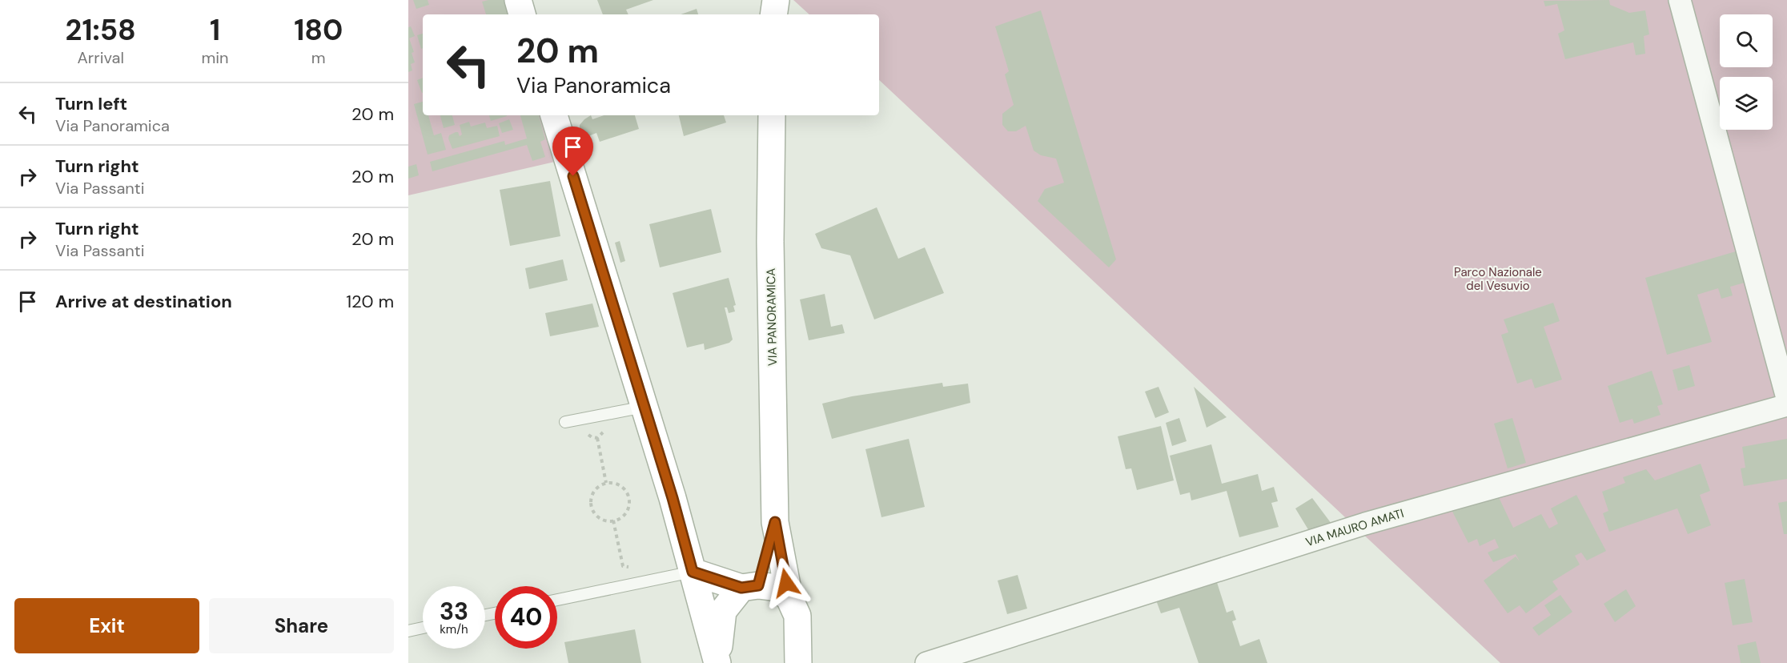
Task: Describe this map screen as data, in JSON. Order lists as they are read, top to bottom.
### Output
{
  "streets": {
    "main road": ["VIA PANORAMICA"],
    "street": ["VIA MAURO AMATI"]
  },
  "parks": ["Parco Nazionale del Vesuvio"],
  "page": {
    "eta": [
      "21:58",
      "Arrival",
      "1",
      "min",
      "180",
      "m"
    ],
    "turn": ["20 m", "Via Panoramica"],
    "list": [
      {
        "name": "Turn left",
        "note": "Via Panoramica",
        "value": "20 m"
      },
      {
        "name": "Turn right",
        "note": "Via Passanti",
        "value": "20 m"
      },
      {
        "name": "Turn right",
        "note": "Via Passanti",
        "value": "20 m"
      },
      {
        "name": "Arrive at destination",
        "value": "120 m"
      }
    ],
    "speed": "33 km/h",
    "limit": "40",
    "buttons": ["Exit", "Share"]
  }
}
